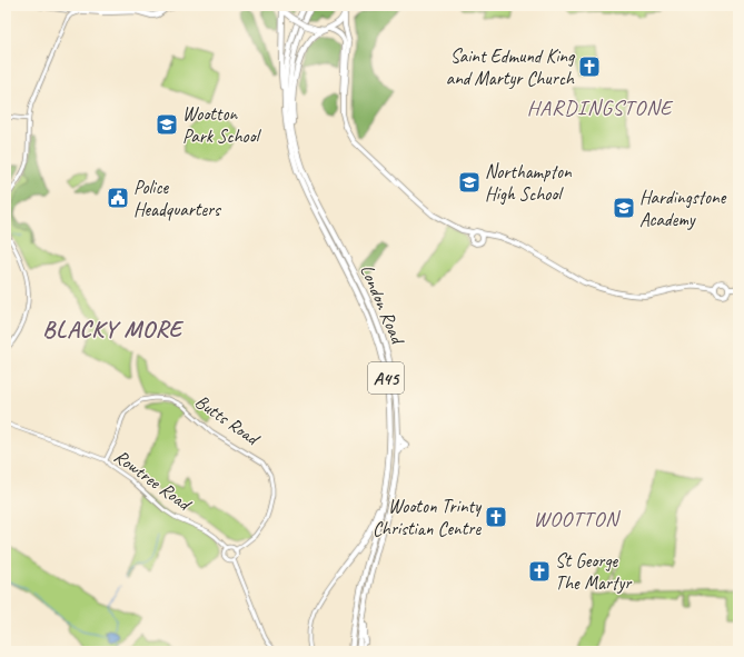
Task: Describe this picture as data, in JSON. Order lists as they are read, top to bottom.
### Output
{
  "streets": {
    "highway": ["London Road", "A45"],
    "street": ["Butts Road", "Rowtree Road"]
  },
  "crossings": [
    ["Butts Road", "Rowtree Road"]
  ],
  "districts": ["HARDINGSTONE", "BLACKY MORE", "WOOTTON"],
  "places": {
    "church": ["Saint Edmund King and Martyr Church", "Wooton Trinty Christian Centre", "St George The Martyr"],
    "school or university": ["Wootton Park School", "Northampton High School", "Hardingstone Academy"],
    "public building": ["Police Headquarters"]
  }
}
